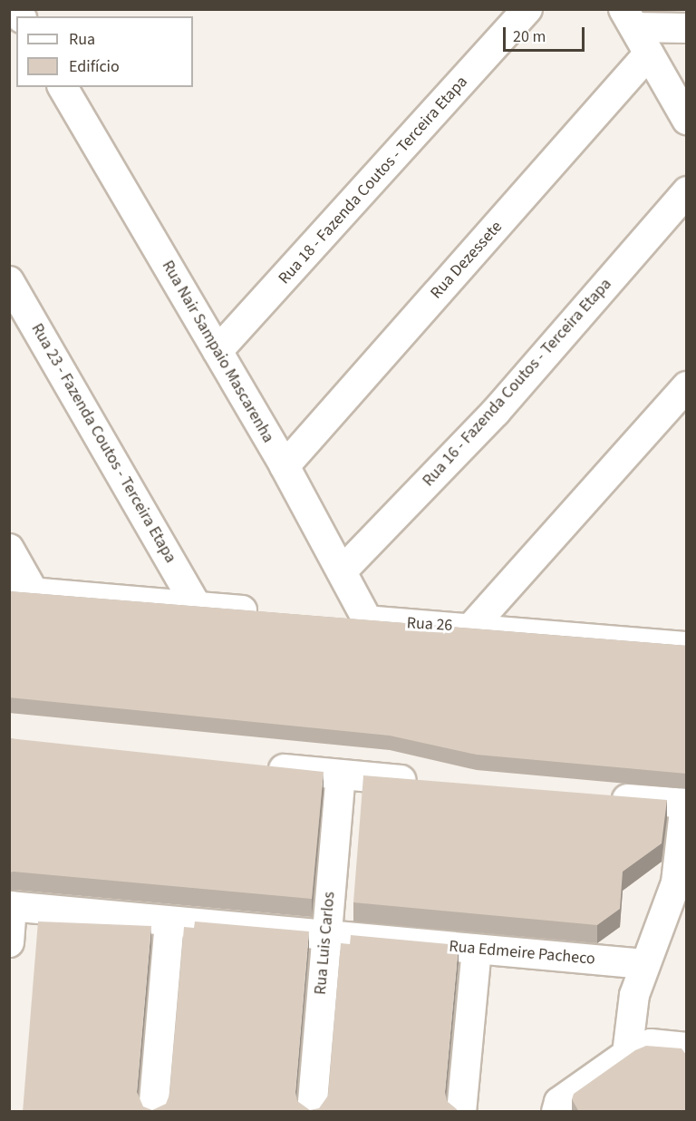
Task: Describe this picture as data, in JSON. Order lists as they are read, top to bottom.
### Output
{
  "streets": {
    "street": [
      "Rua 18 - Fazenda Coutos - Terceira Etapa",
      "Rua Dezessete",
      "Rua Nair Sampaio Mascarenha",
      "Rua 16 - Fazenda Coutos - Terceira Etapa",
      "Rua 23 - Fazenda Coutos - Terceira Etapa",
      "Rua 26",
      "Rua Luis Carlos",
      "Rua Edmeire Pacheco"
    ]
  },
  "crossings": [
    ["Rua 18 - Fazenda Coutos - Terceira Etapa", "Rua Nair Sampaio Mascarenha"],
    ["Rua Dezessete", "Rua Nair Sampaio Mascarenha"],
    ["Rua Nair Sampaio Mascarenha", "Rua 16 - Fazenda Coutos - Terceira Etapa"],
    ["Rua Nair Sampaio Mascarenha", "Rua 26"],
    ["Rua Luis Carlos", "Rua Edmeire Pacheco"]
  ],
  "legend": ["Rua", "Edifício"],
  "scale_bar": "20 m"
}
